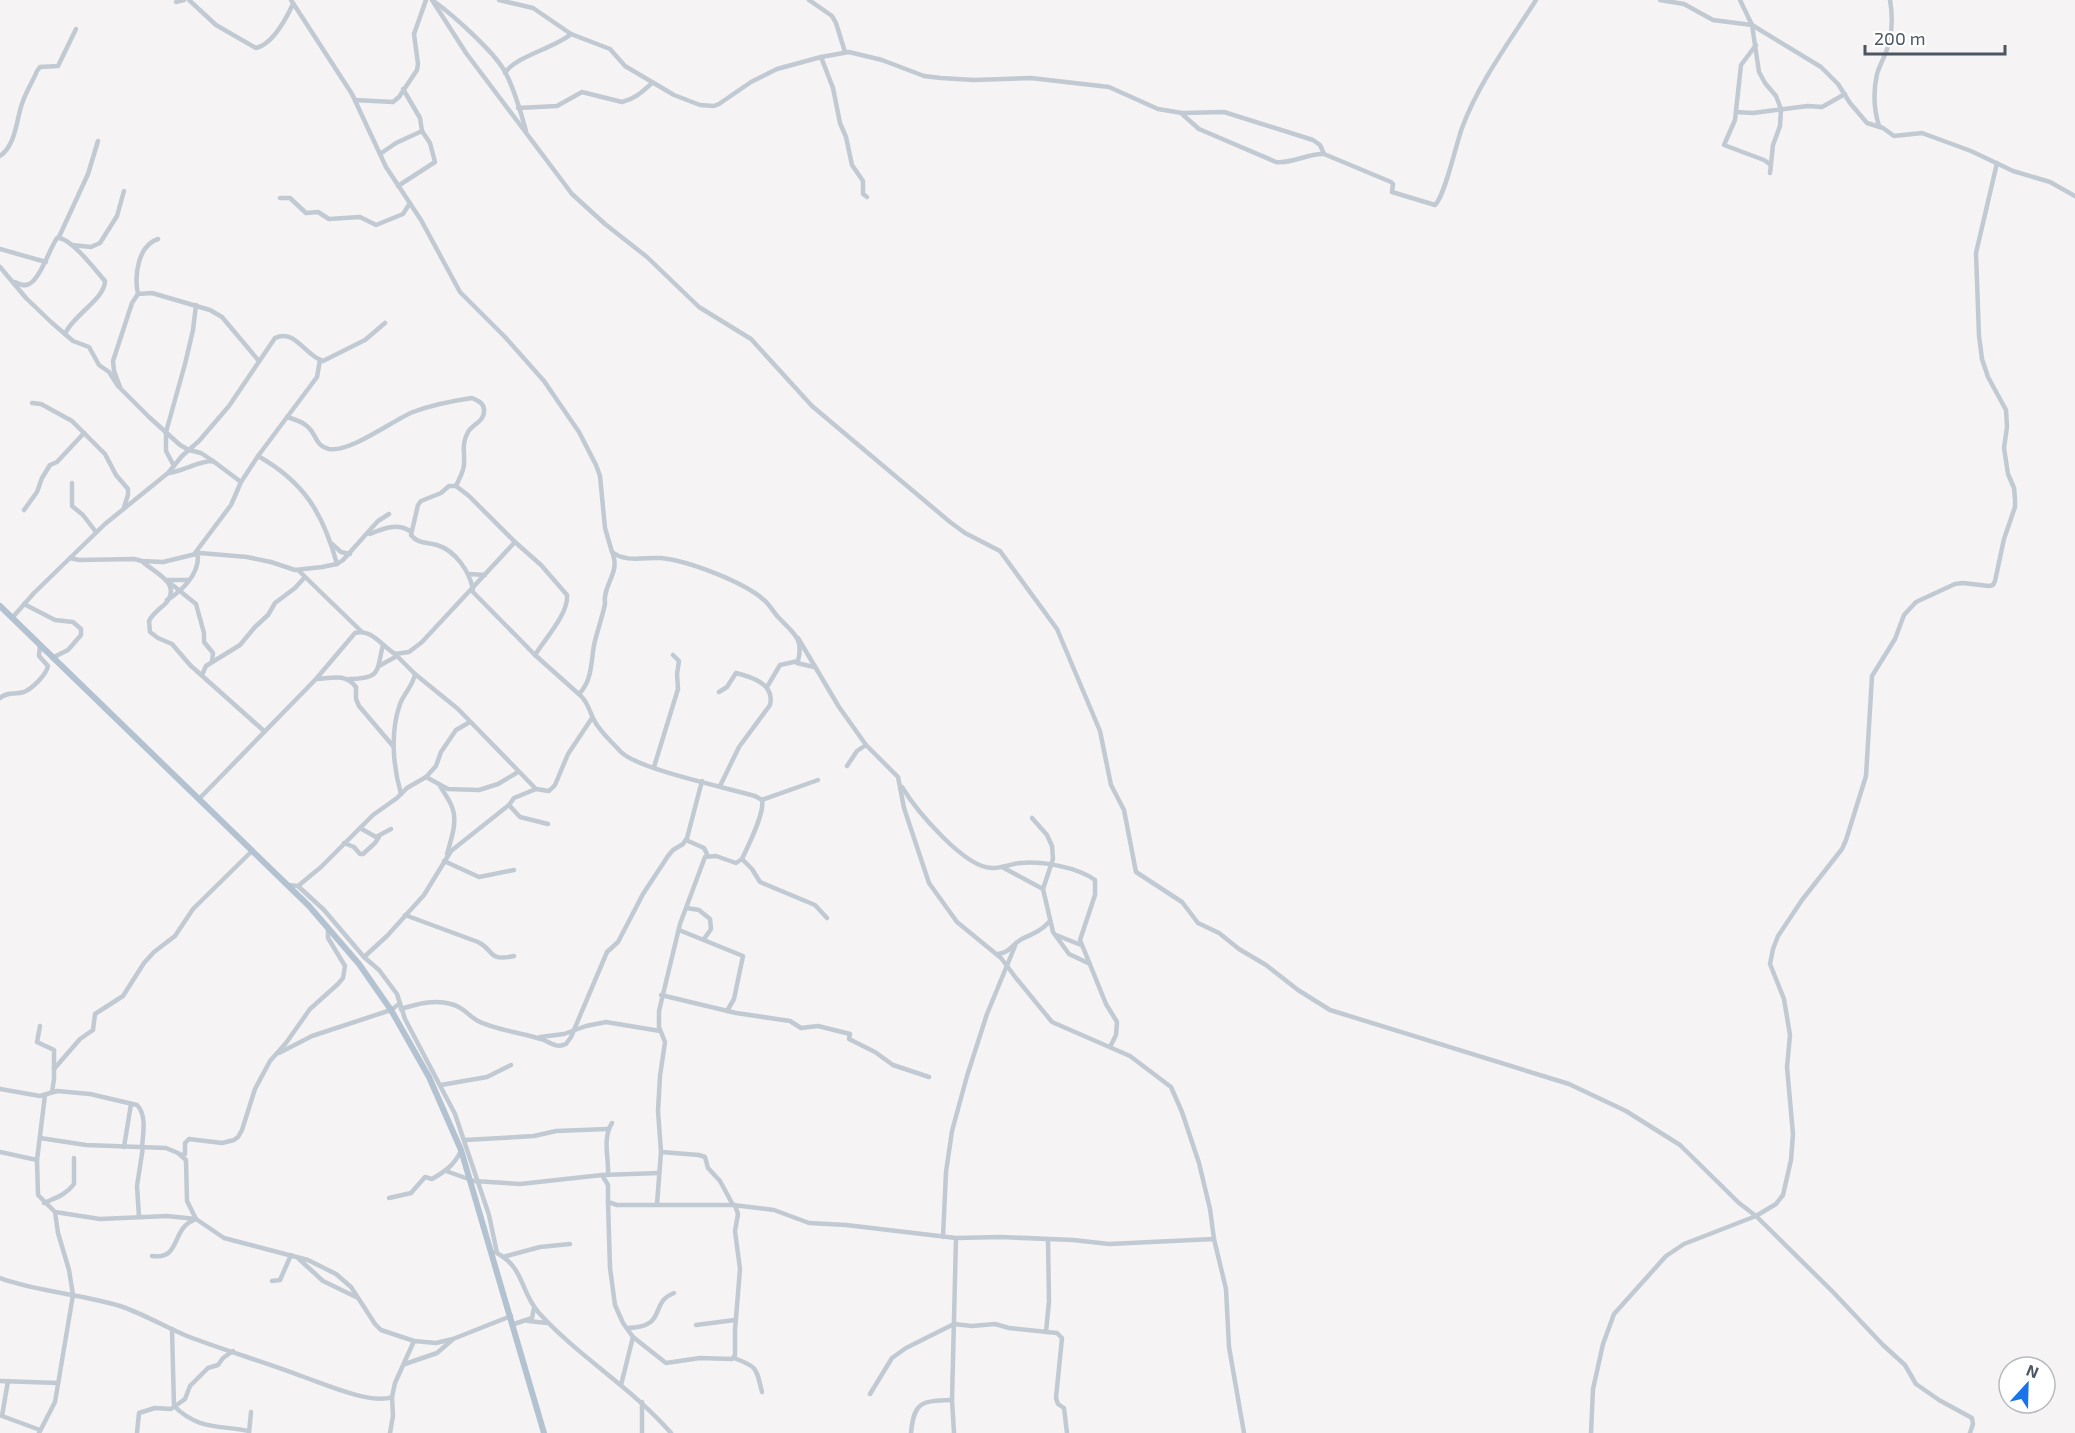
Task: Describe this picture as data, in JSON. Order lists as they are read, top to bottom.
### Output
{
  "scale_bar": "200 m",
  "north": "top"
}
